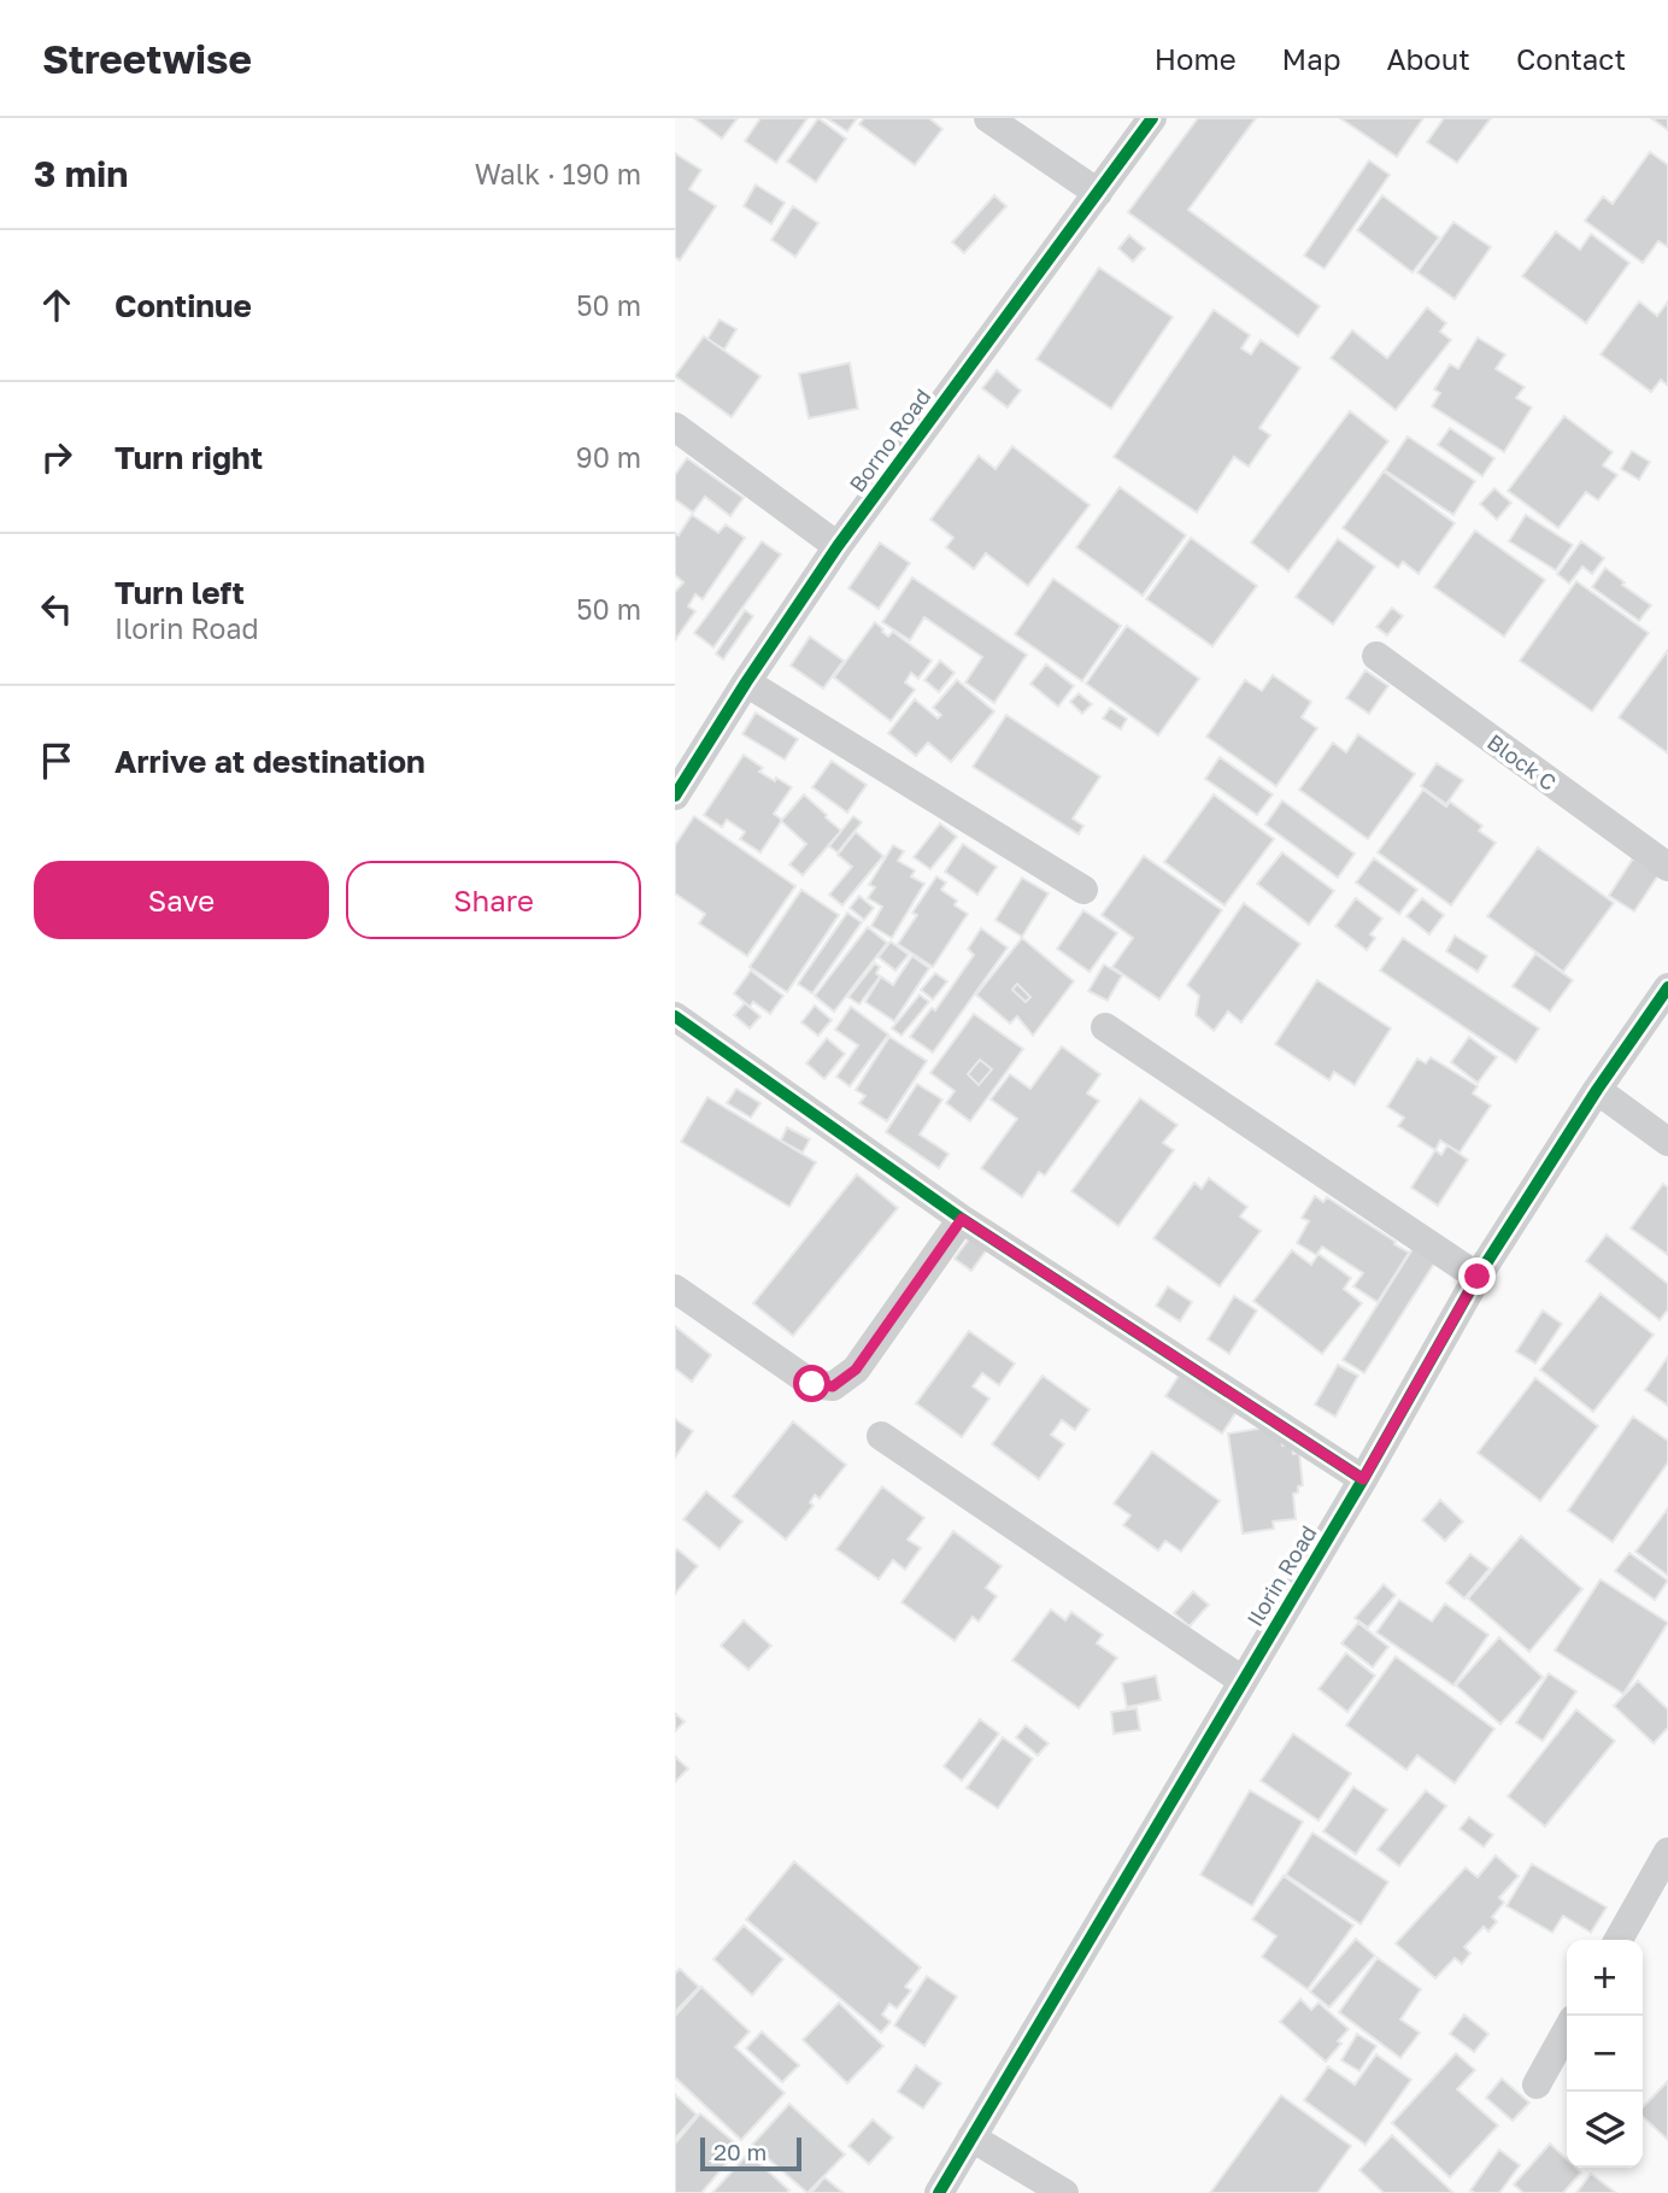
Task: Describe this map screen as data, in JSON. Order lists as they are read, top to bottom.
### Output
{
  "streets": {
    "street": ["Borno Road", "Block C", "Ilorin Road"]
  },
  "scale_bar": "20 m",
  "page": {
    "header": "Streetwise",
    "nav": [
      "Home",
      "Map",
      "About",
      "Contact"
    ],
    "heading": ["3 min", "Walk · 190 m"],
    "list": [
      ["Continue", "50 m"],
      ["Turn right", "90 m"],
      ["Turn left", "Ilorin Road", "50 m"],
      "Arrive at destination"
    ],
    "buttons": ["Save", "Share"],
    "map_buttons": ["+", "−"],
    "scale": "20 m"
  }
}
